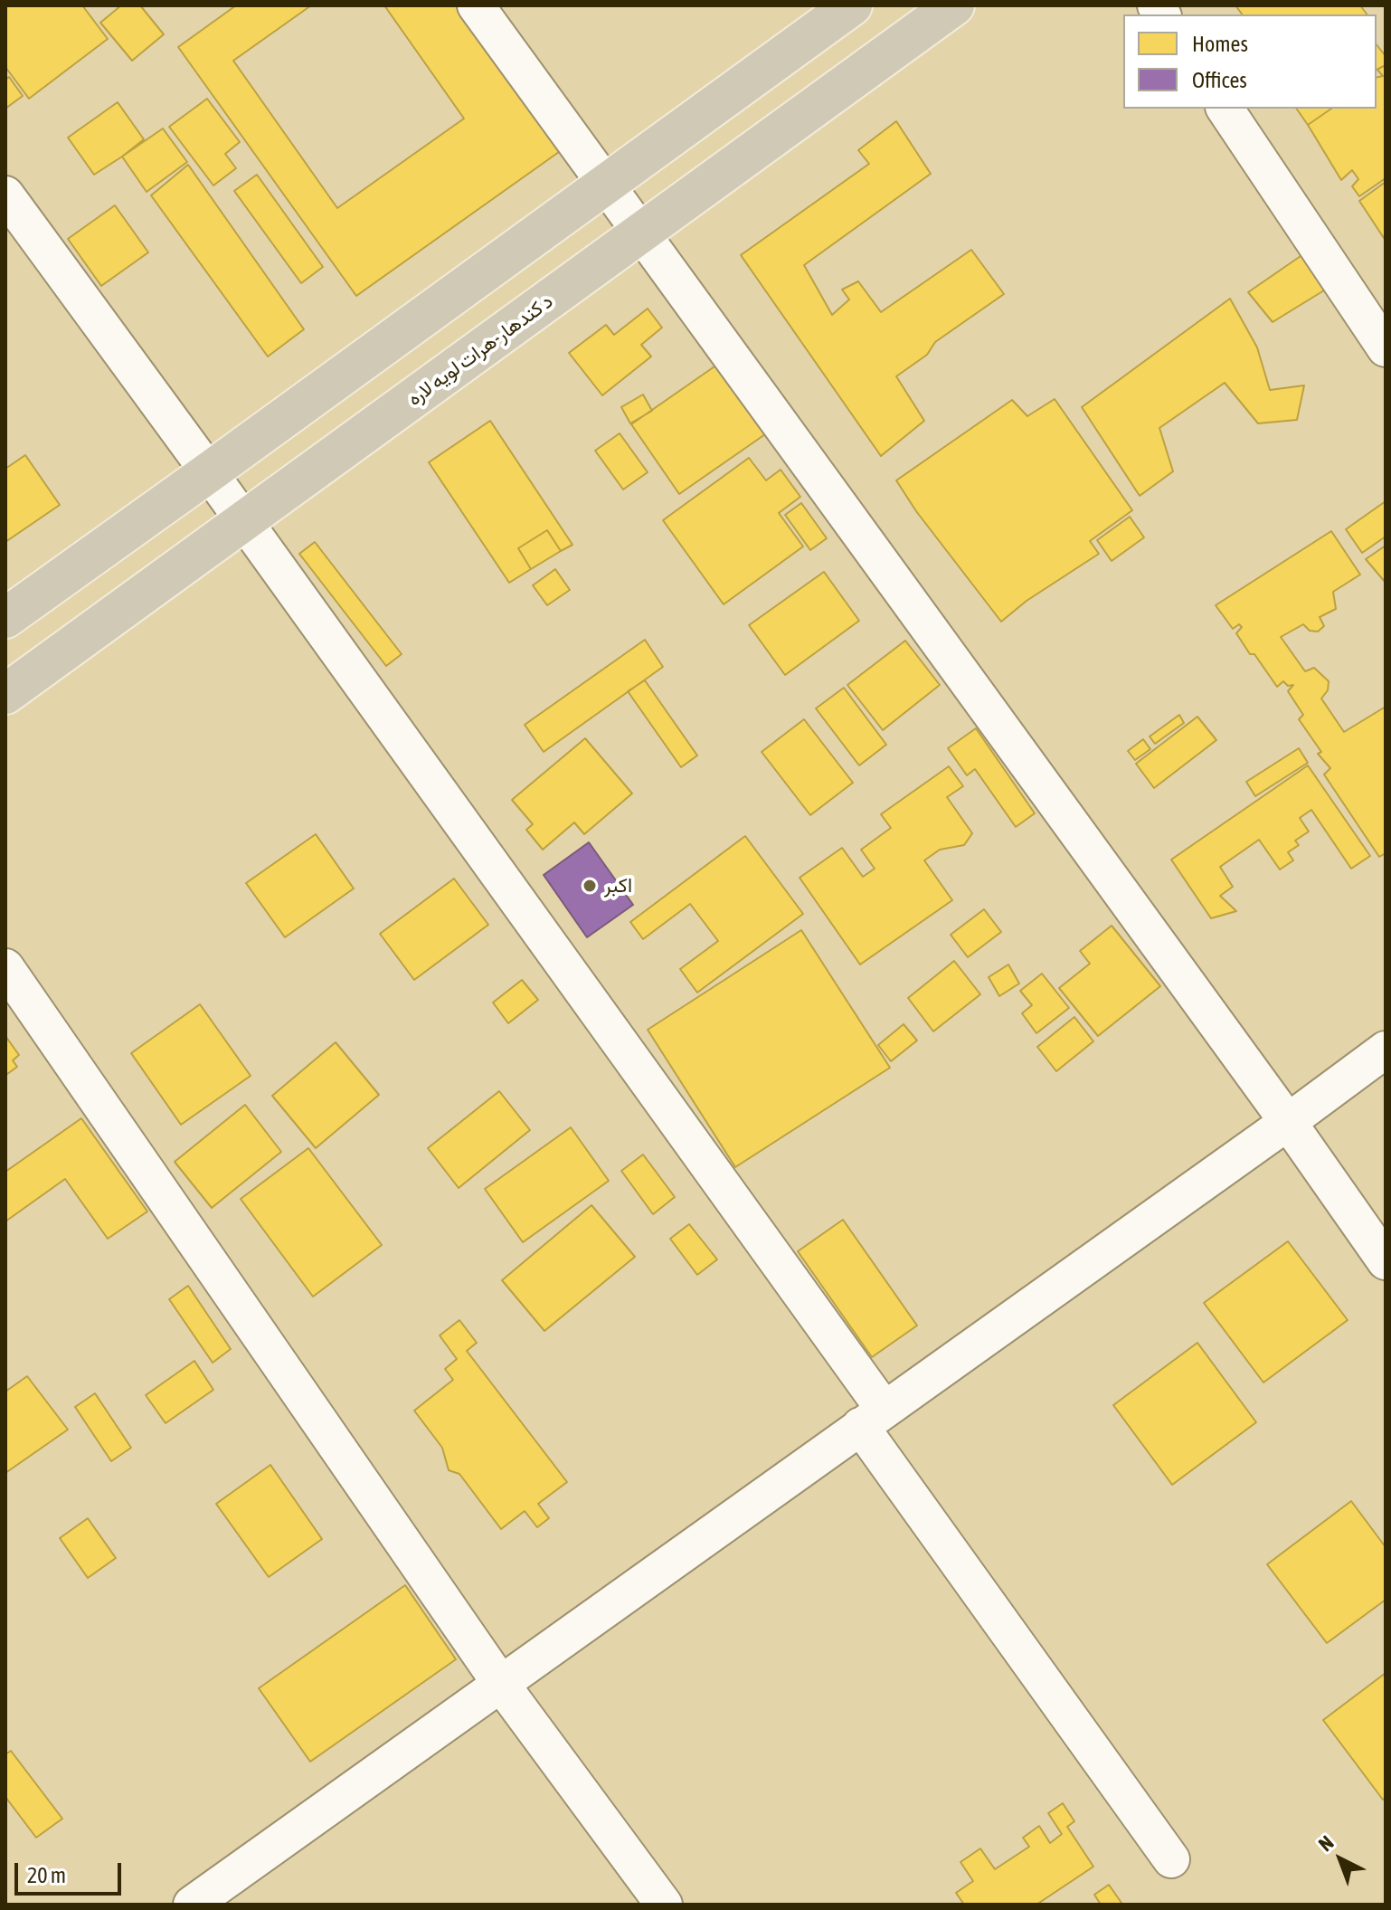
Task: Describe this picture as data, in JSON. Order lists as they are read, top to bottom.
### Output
{
  "streets": {
    "highway": ["د کندهار-هرات لويه لاره"]
  },
  "places": ["اکبر"],
  "legend": ["Homes", "Offices"],
  "scale_bar": "20 m",
  "north": "top left"
}
